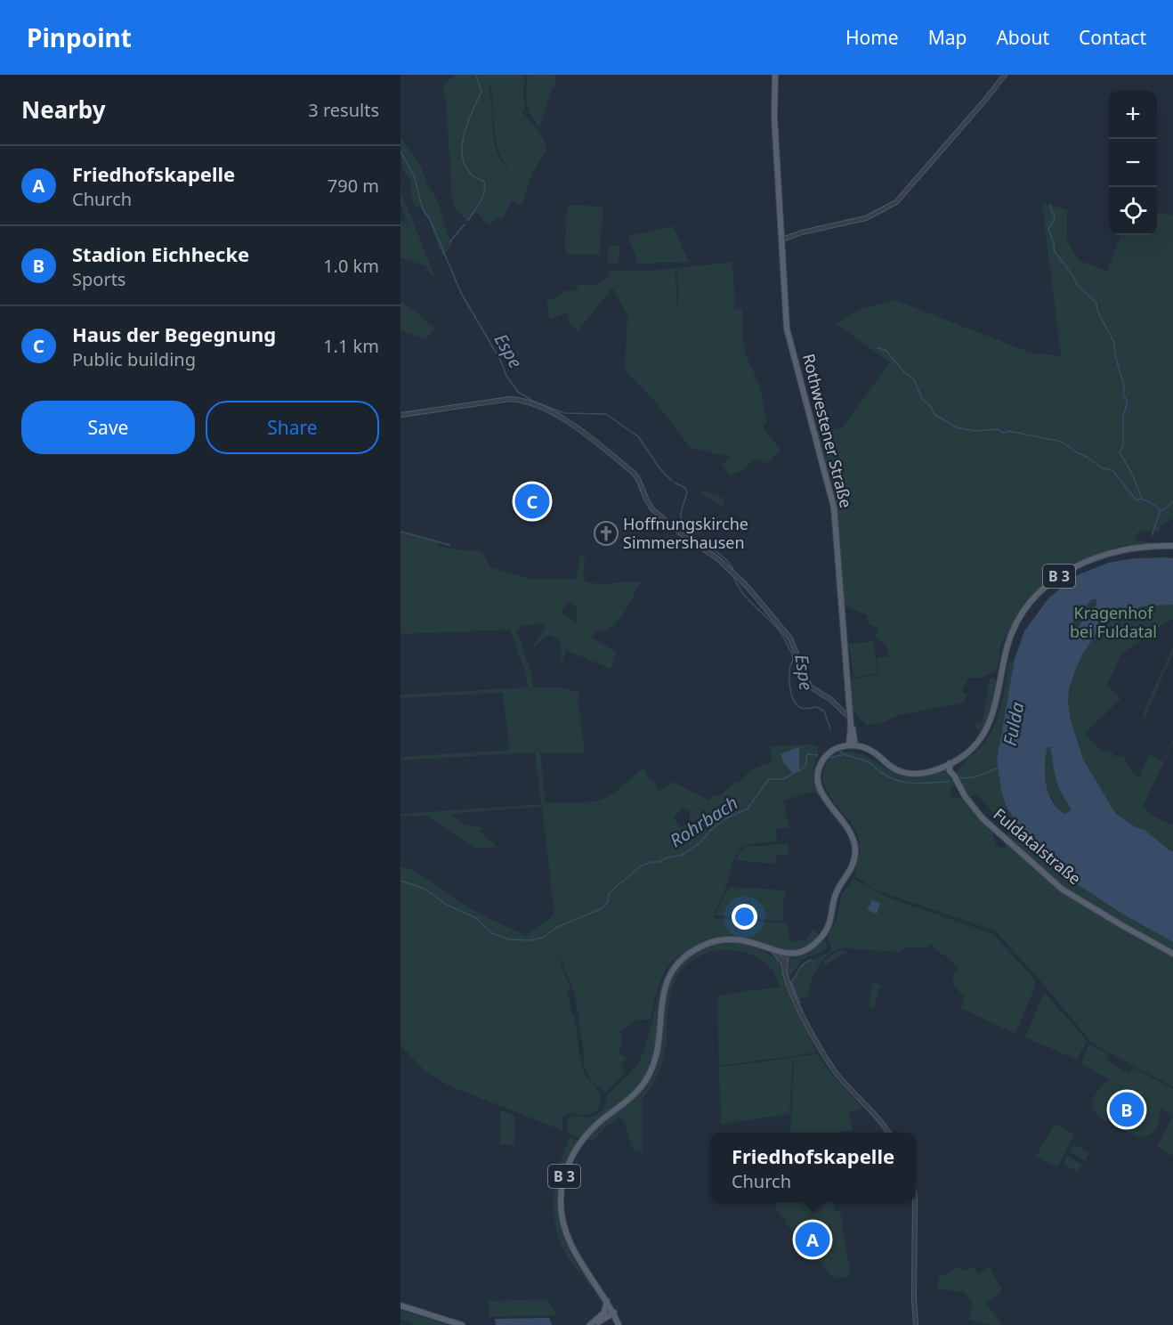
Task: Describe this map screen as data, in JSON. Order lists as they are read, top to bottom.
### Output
{
  "streets": {
    "main road": ["Rothwestener Straße", "B 3", "Fuldatalstraße"]
  },
  "crossings": [
    ["Rothwestener Straße", "B 3"]
  ],
  "water": ["Espe", "Fulda", "Rohrbach"],
  "parks": ["Kragenhof bei Fuldatal"],
  "places": {
    "church": ["Hoffnungskirche Simmershausen"]
  },
  "page": {
    "header": "Pinpoint",
    "nav": [
      "Home",
      "Map",
      "About",
      "Contact"
    ],
    "heading": ["Nearby", "3 results"],
    "map_buttons": ["+", "−"],
    "list": [
      {
        "mark": "A",
        "name": "Friedhofskapelle",
        "note": "Church",
        "value": "790 m"
      },
      {
        "mark": "B",
        "name": "Stadion Eichhecke",
        "note": "Sports",
        "value": "1.0 km"
      },
      {
        "mark": "C",
        "name": "Haus der Begegnung",
        "note": "Public building",
        "value": "1.1 km"
      }
    ],
    "buttons": ["Save", "Share"],
    "pins": ["C", "B", "A"],
    "popup": ["Friedhofskapelle", "Church"]
  }
}
